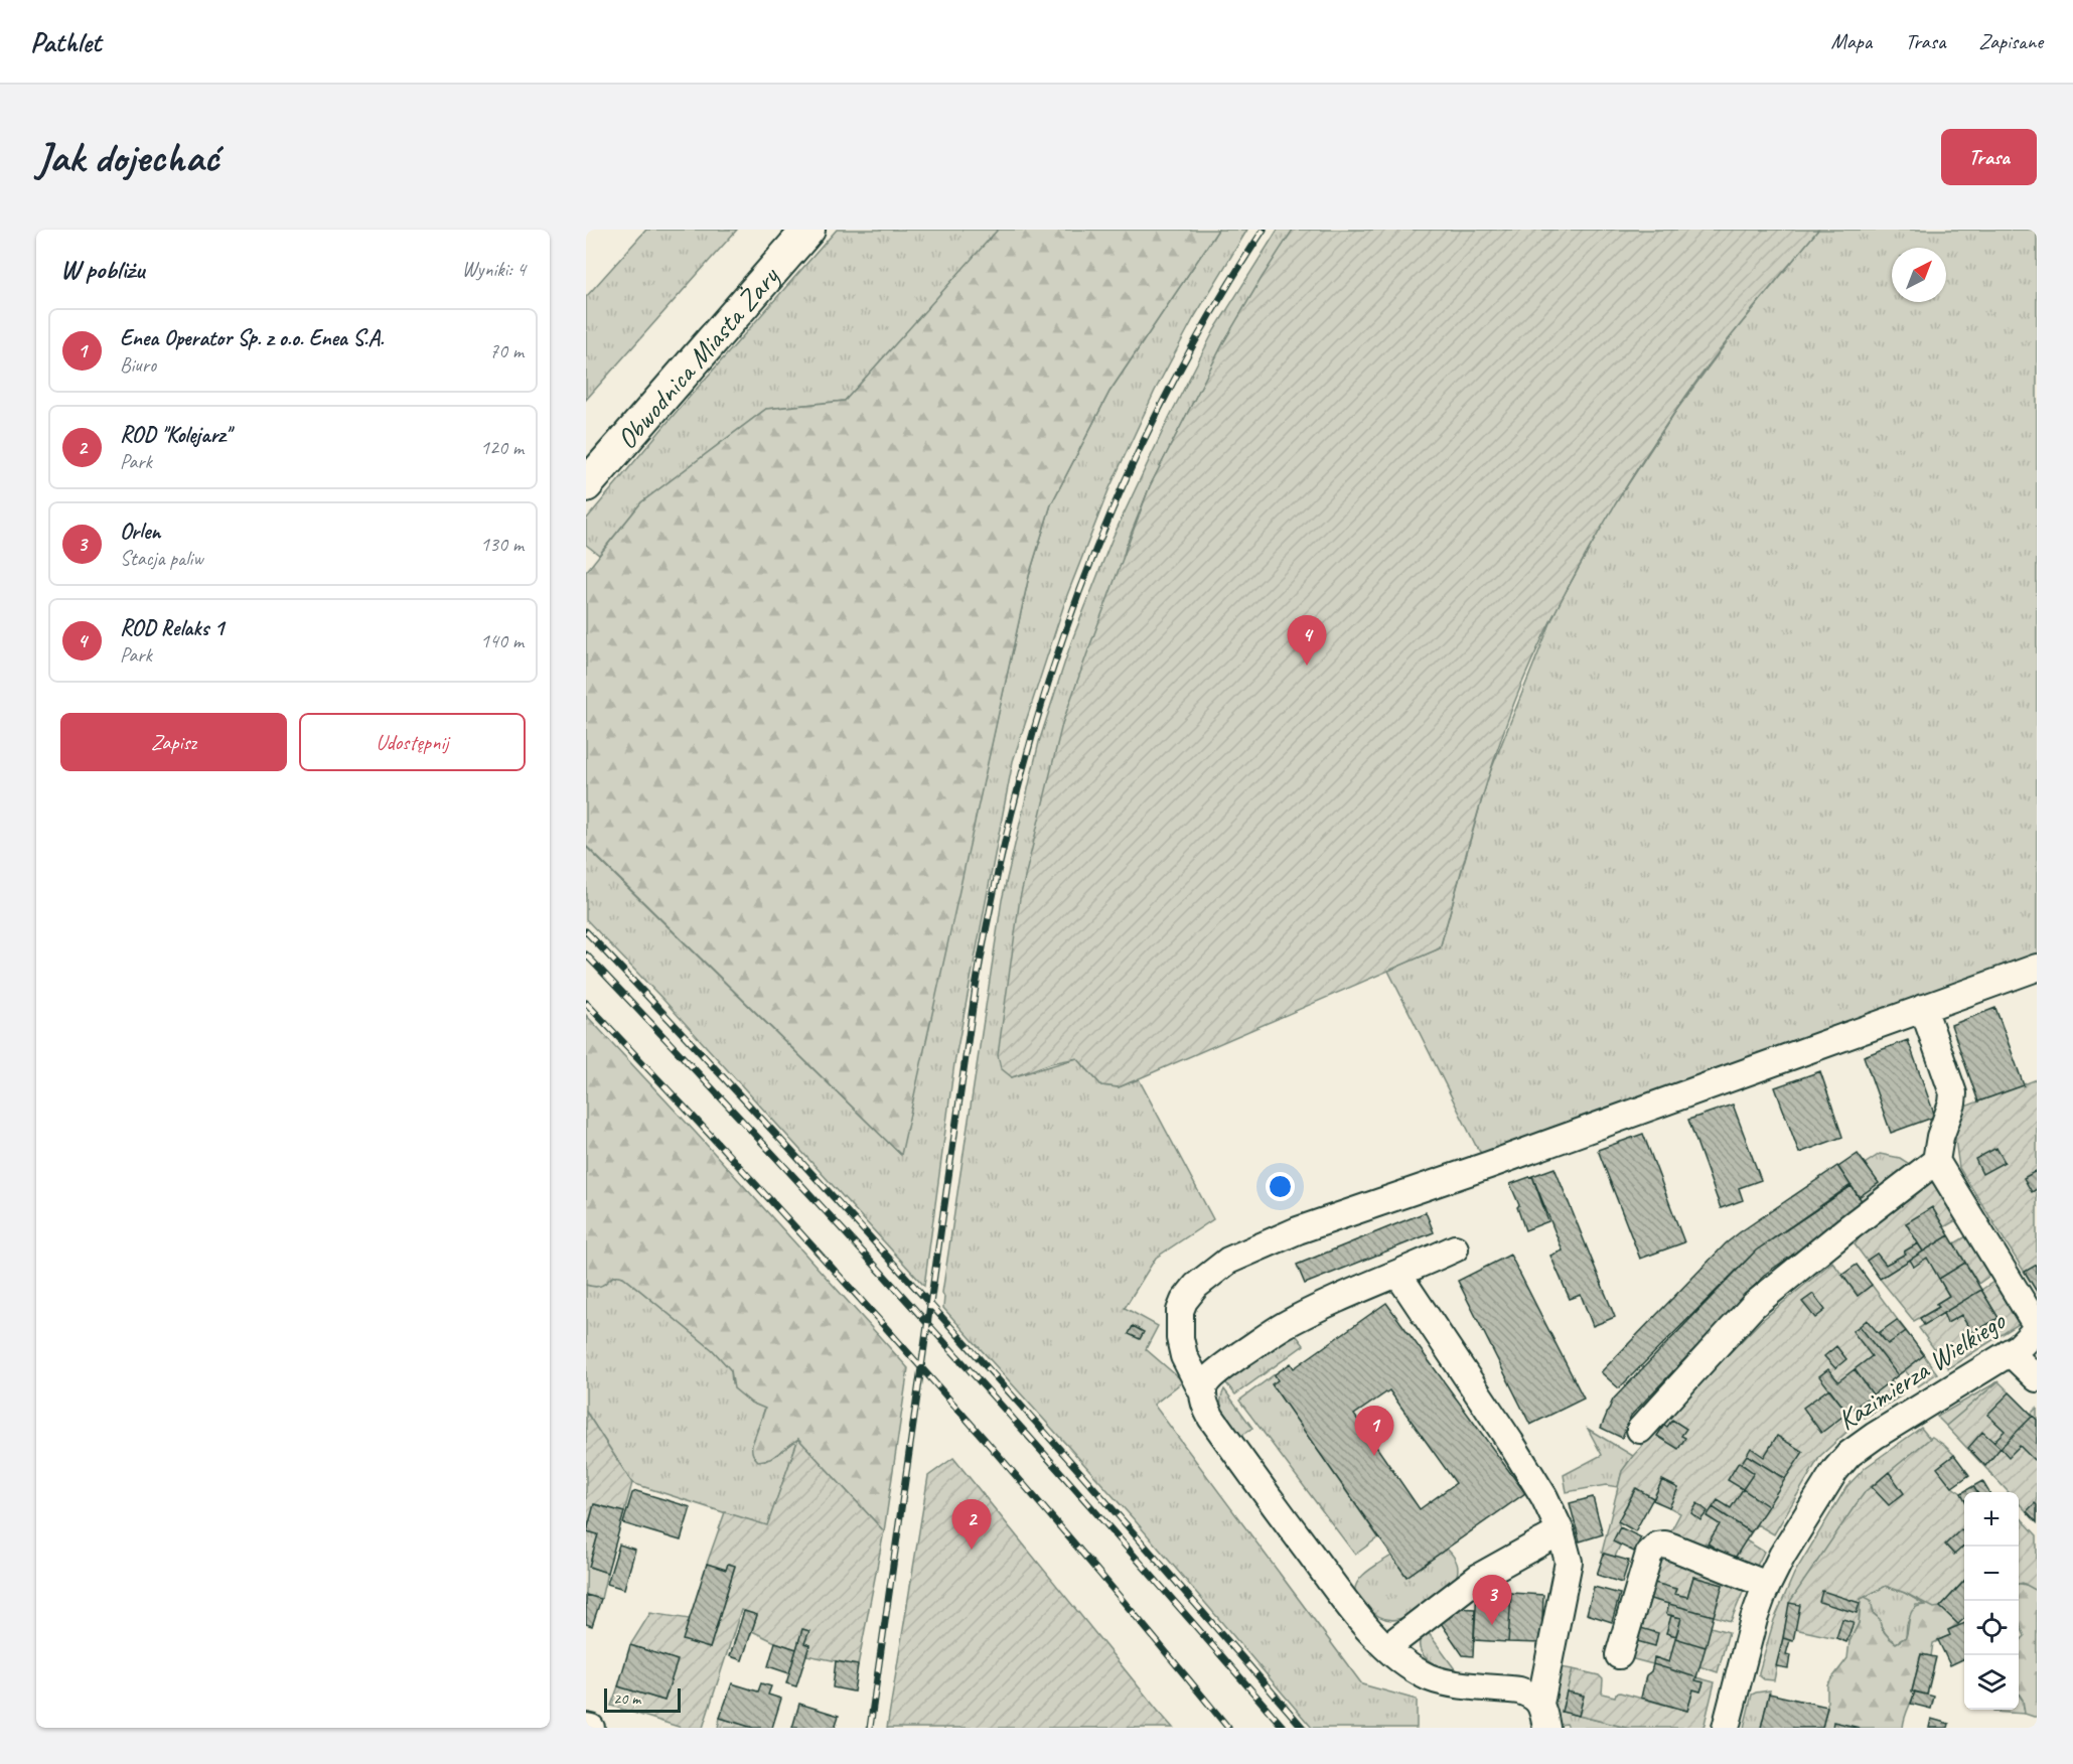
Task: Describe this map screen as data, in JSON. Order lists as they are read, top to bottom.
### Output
{
  "streets": {
    "main road": ["Obwodnica Miasta Żary"],
    "street": ["Kazimierza Wielkiego"]
  },
  "scale_bar": "20 m",
  "north": "top right",
  "page": {
    "header": "Pathlet",
    "nav": ["Mapa", "Trasa", "Zapisane"],
    "buttons": [
      "Trasa",
      ["Zapisz", "Udostępnij"]
    ],
    "title": "Jak dojechać",
    "heading": ["W pobliżu", "Wyniki: 4"],
    "list": [
      {
        "mark": "1",
        "name": "Enea Operator Sp. z o.o. Enea S.A.",
        "note": "Biuro",
        "value": "70 m"
      },
      {
        "mark": "2",
        "name": "ROD \"Kolejarz\"",
        "note": "Park",
        "value": "120 m"
      },
      {
        "mark": "3",
        "name": "Orlen",
        "note": "Stacja paliw",
        "value": "130 m"
      },
      {
        "mark": "4",
        "name": "ROD Relaks 1",
        "note": "Park",
        "value": "140 m"
      }
    ],
    "pins": [
      "4",
      "1",
      "2",
      "3"
    ],
    "map_buttons": ["+", "−"],
    "scale": "20 m"
  }
}
